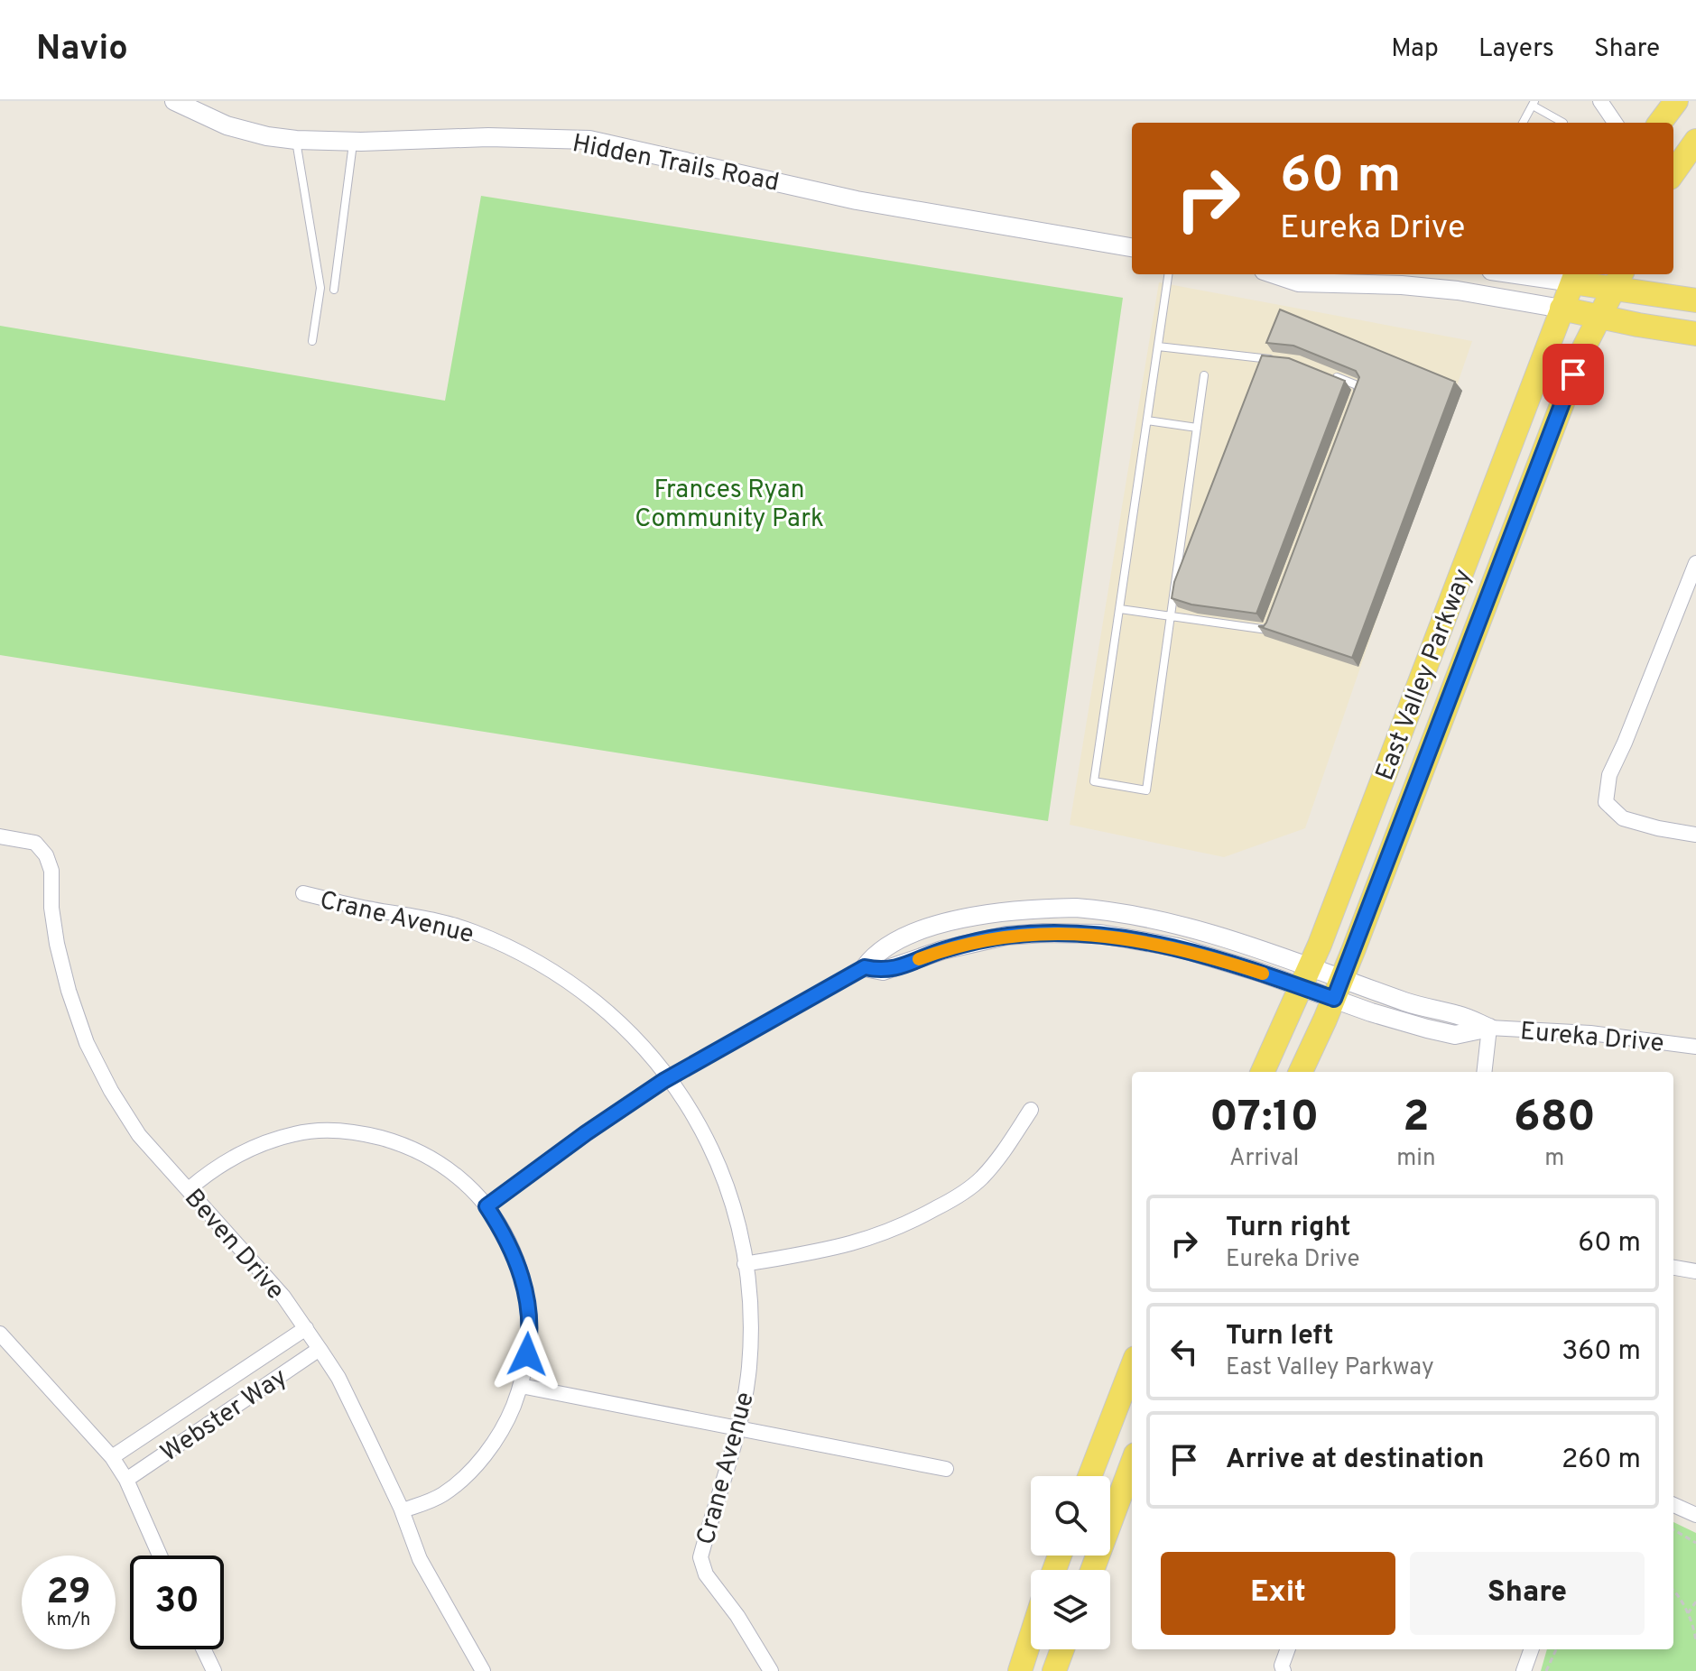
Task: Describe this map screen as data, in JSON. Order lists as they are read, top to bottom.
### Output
{
  "streets": {
    "main road": ["East Valley Parkway"],
    "street": [
      "Hidden Trails Road",
      "Crane Avenue",
      "Eureka Drive",
      "Beven Drive",
      "Webster Way"
    ]
  },
  "crossings": [
    ["East Valley Parkway", "Eureka Drive"],
    ["Crane Avenue", "Eureka Drive"],
    ["Beven Drive", "Webster Way"]
  ],
  "parks": ["Frances Ryan Community Park"],
  "page": {
    "header": "Navio",
    "nav": ["Map", "Layers", "Share"],
    "turn": ["60 m", "Eureka Drive"],
    "eta": [
      "07:10",
      "Arrival",
      "2",
      "min",
      "680",
      "m"
    ],
    "list": [
      {
        "name": "Turn right",
        "note": "Eureka Drive",
        "value": "60 m"
      },
      {
        "name": "Turn left",
        "note": "East Valley Parkway",
        "value": "360 m"
      },
      {
        "name": "Arrive at destination",
        "value": "260 m"
      }
    ],
    "buttons": ["Exit", "Share"],
    "speed": "29 km/h",
    "limit": "30"
  }
}
